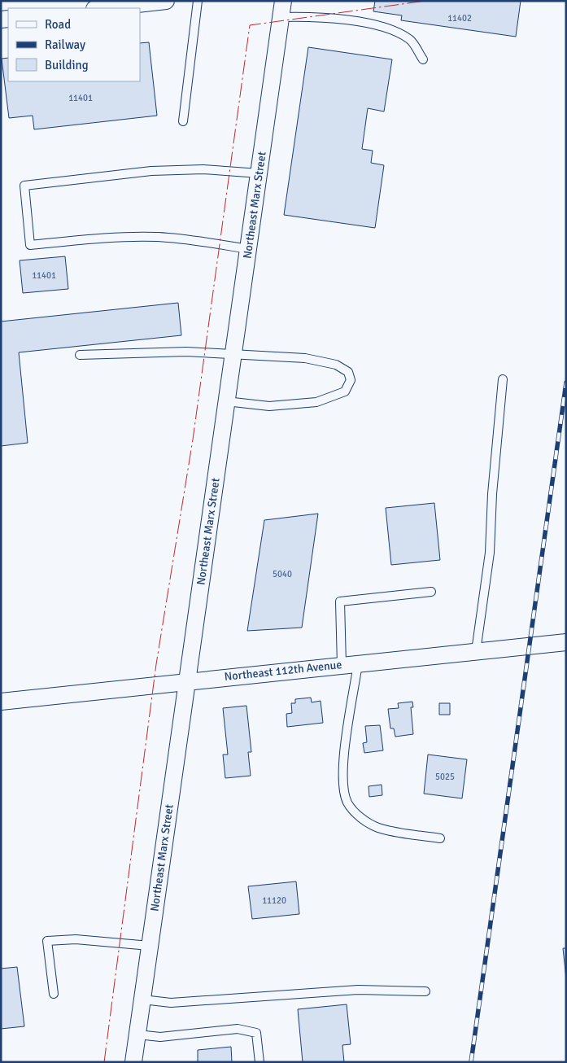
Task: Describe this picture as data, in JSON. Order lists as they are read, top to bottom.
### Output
{
  "streets": {
    "street": ["Northeast Marx Street", "Northeast 112th Avenue"]
  },
  "crossings": [
    ["Northeast Marx Street", "Northeast 112th Avenue"]
  ],
  "house_numbers": [
    "11402",
    "11401",
    "11401",
    "5040",
    "5025",
    "11120"
  ],
  "legend": ["Road", "Railway", "Building"]
}
